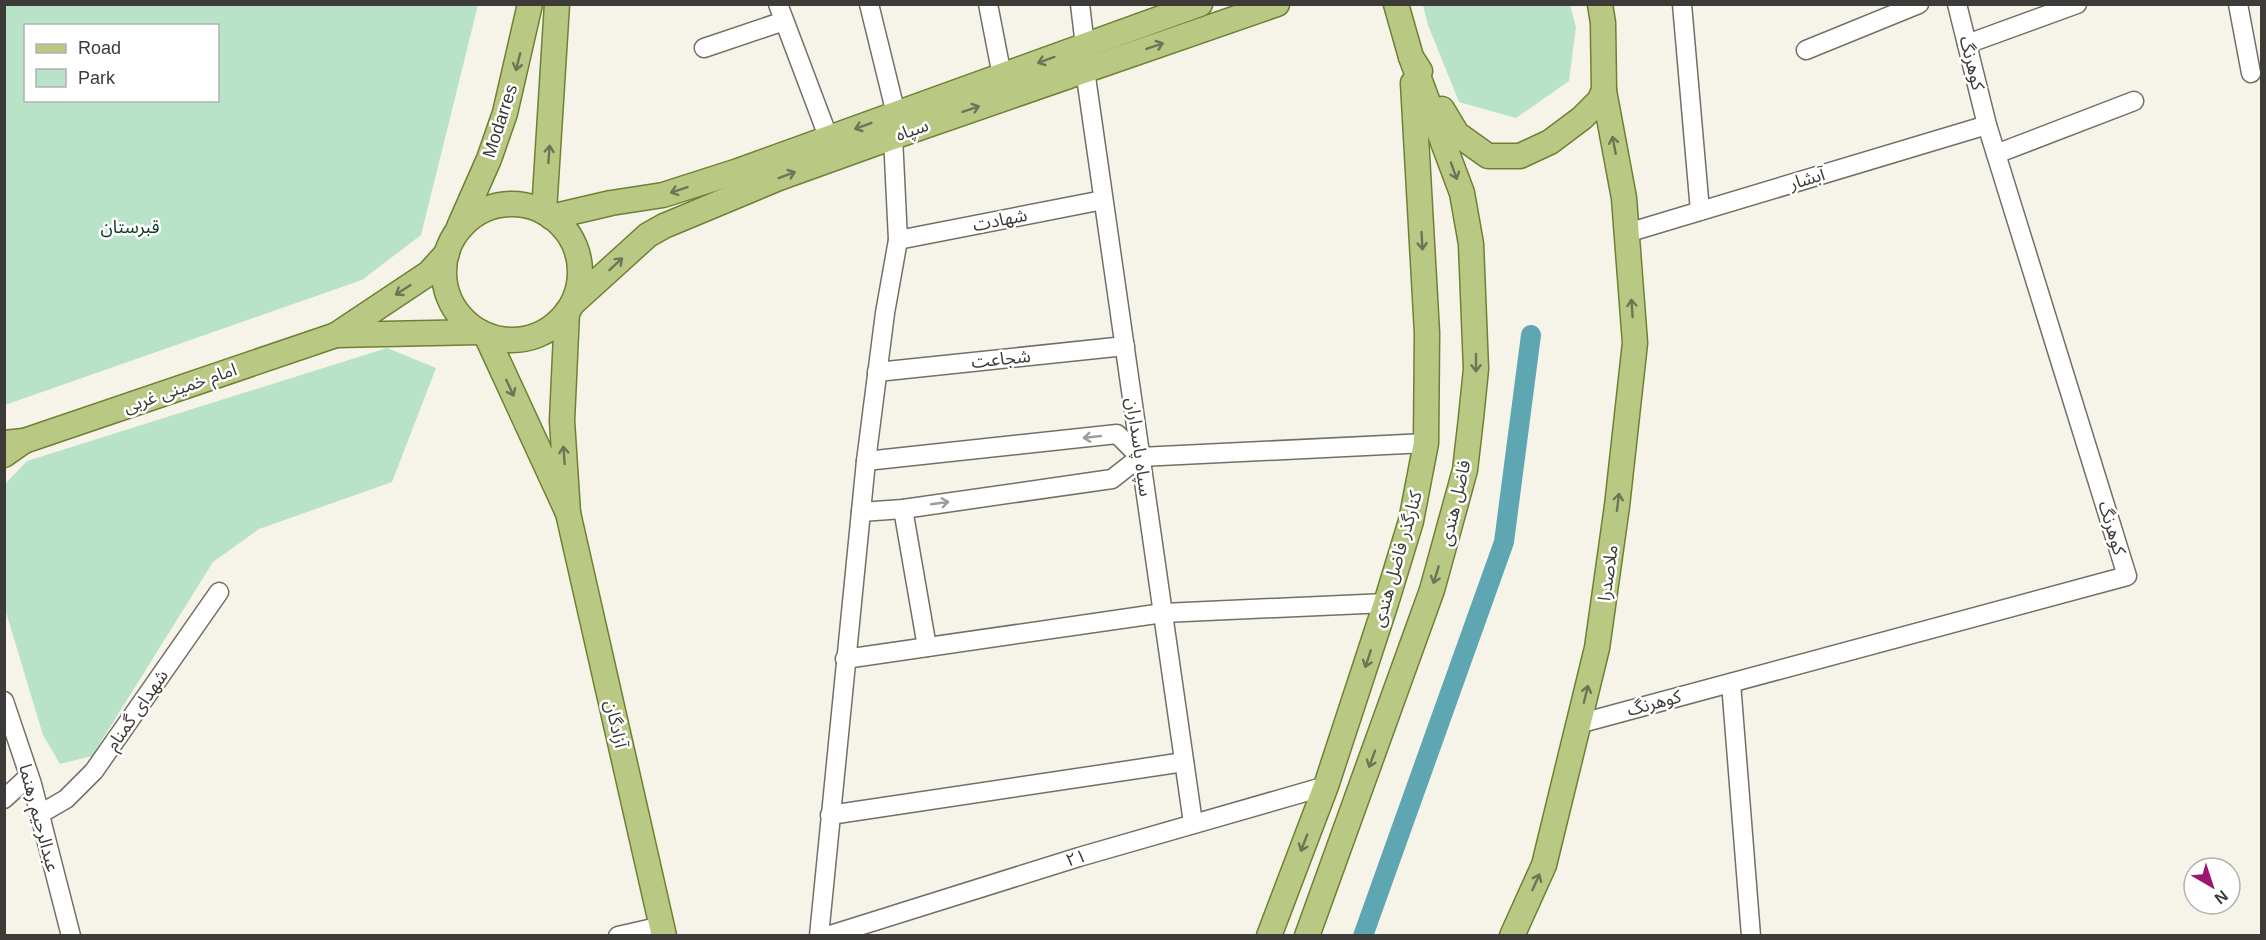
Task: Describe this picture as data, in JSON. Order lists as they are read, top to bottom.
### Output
{
  "streets": {
    "main road": [
      "Modarres",
      "سپاه",
      "امام خمینی غربی",
      "فاضل هندی",
      "کنارگذر فاضل هندی",
      "ملاصدرا",
      "آزادگان"
    ],
    "street": [
      "کوهرنگ",
      "آبشار",
      "شهادت",
      "شجاعت",
      "سپاه پاسداران",
      "شهدای گمنام",
      "عبدالرحیم رهنما",
      "۲۱"
    ]
  },
  "crossings": [
    ["کوهرنگ", "آبشار"],
    ["کوهرنگ", "ملاصدرا"],
    ["Modarres", "سپاه"],
    ["Modarres", "امام خمینی غربی"],
    ["سپاه", "امام خمینی غربی"],
    ["سپاه", "سپاه پاسداران"],
    ["آبشار", "ملاصدرا"],
    ["شهادت", "سپاه پاسداران"],
    ["شجاعت", "سپاه پاسداران"],
    ["سپاه پاسداران", "۲۱"],
    ["فاضل هندی", "کنارگذر فاضل هندی"],
    ["کنارگذر فاضل هندی", "۲۱"],
    ["شهدای گمنام", "عبدالرحیم رهنما"]
  ],
  "one_way": ["فاضل هندی", "کنارگذر فاضل هندی", "ملاصدرا"],
  "parks": ["قبرستان"],
  "legend": ["Road", "Park"],
  "north": "bottom right"
}
